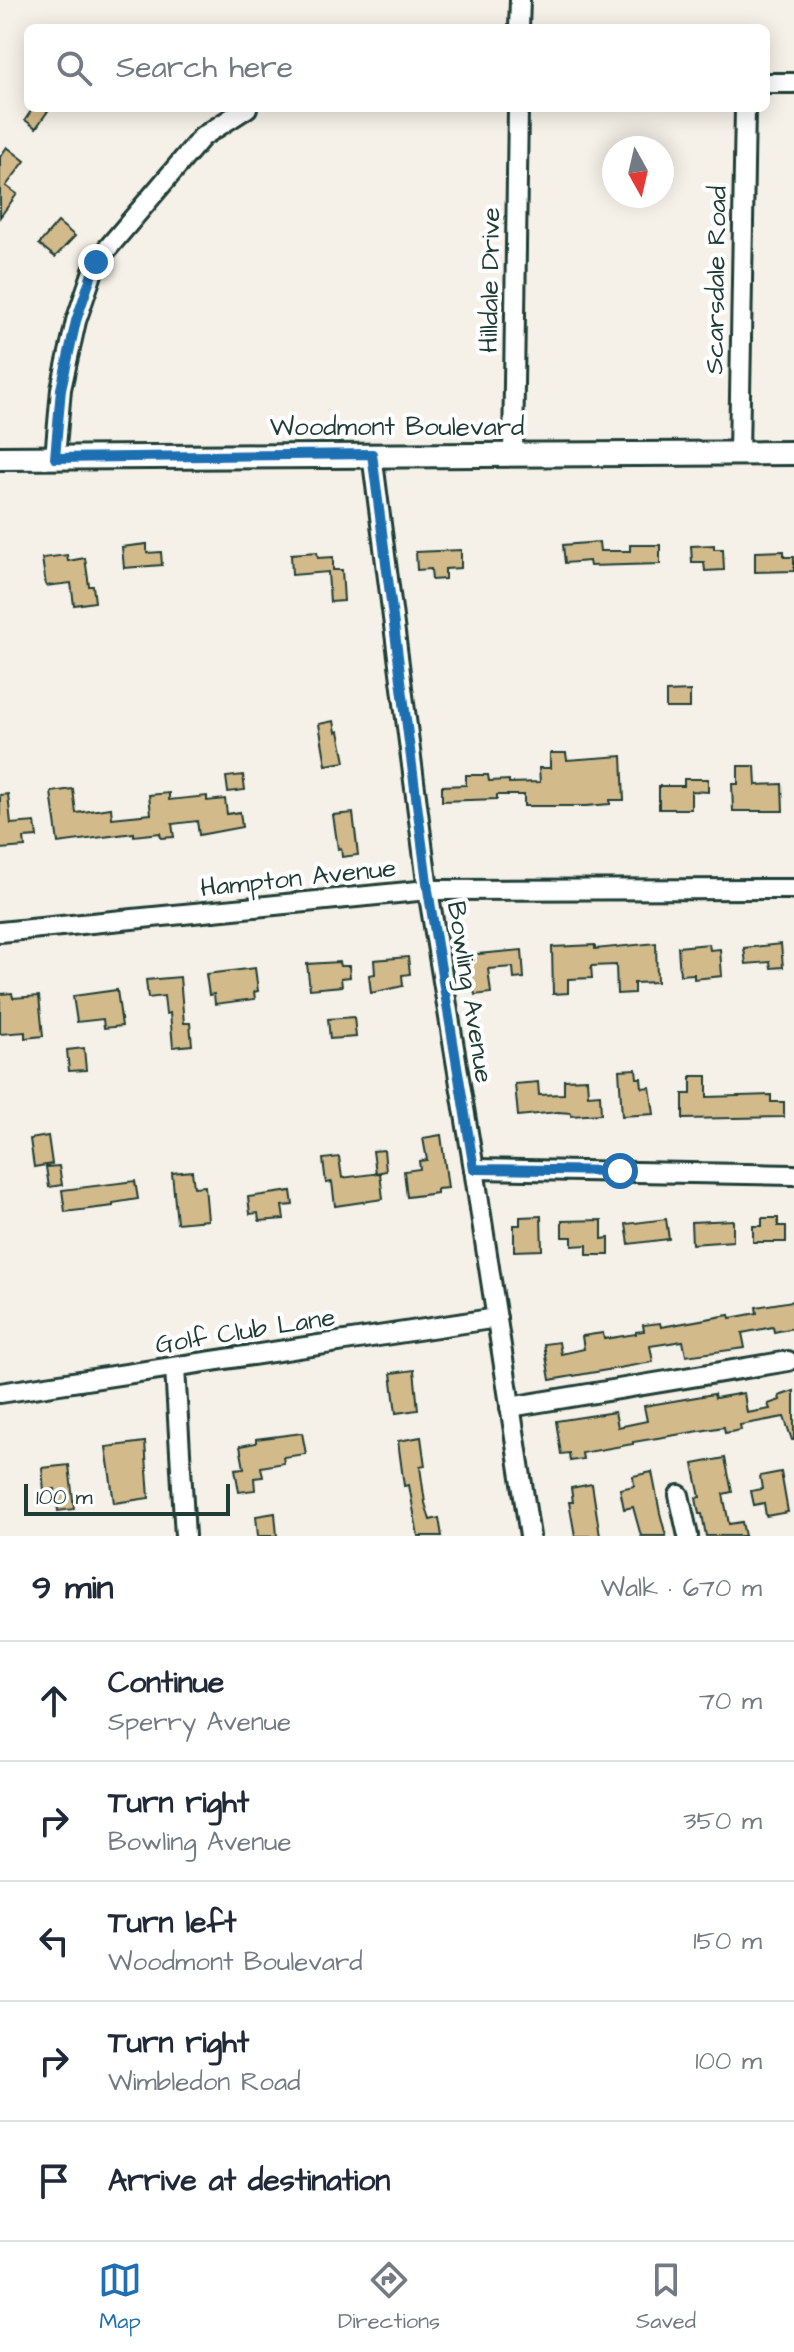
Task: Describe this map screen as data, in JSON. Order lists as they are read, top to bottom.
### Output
{
  "streets": {
    "main road": ["Woodmont Boulevard"],
    "street": [
      "Hilldale Drive",
      "Scarsdale Road",
      "Hampton Avenue",
      "Bowling Avenue",
      "Golf Club Lane"
    ]
  },
  "crossings": [
    ["Hilldale Drive", "Woodmont Boulevard"],
    ["Scarsdale Road", "Woodmont Boulevard"],
    ["Woodmont Boulevard", "Bowling Avenue"],
    ["Hampton Avenue", "Bowling Avenue"],
    ["Bowling Avenue", "Golf Club Lane"]
  ],
  "scale_bar": "100 m",
  "north": "bottom",
  "page": {
    "search": "Search here",
    "scale": "100 m",
    "heading": ["9 min", "Walk · 670 m"],
    "list": [
      ["Continue", "Sperry Avenue", "70 m"],
      ["Turn right", "Bowling Avenue", "350 m"],
      ["Turn left", "Woodmont Boulevard", "150 m"],
      ["Turn right", "Wimbledon Road", "100 m"],
      "Arrive at destination"
    ],
    "nav": ["Map", "Directions", "Saved"]
  }
}
